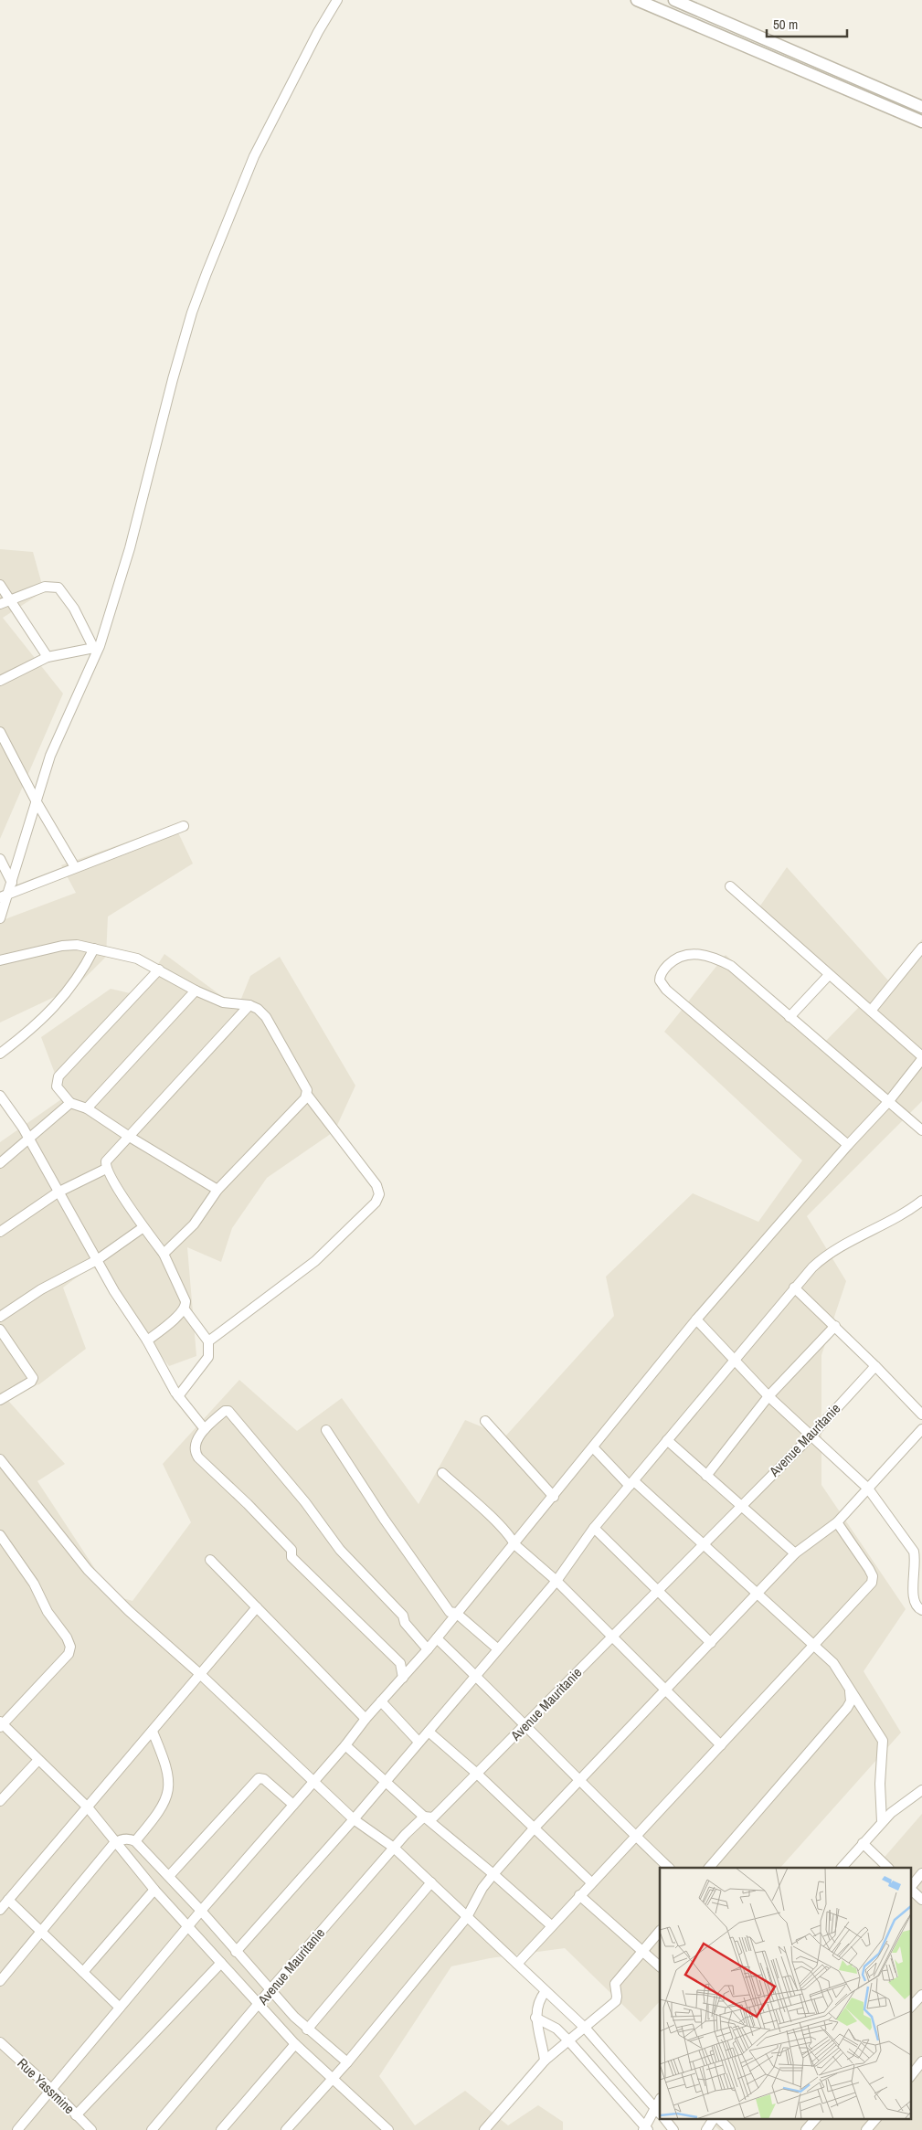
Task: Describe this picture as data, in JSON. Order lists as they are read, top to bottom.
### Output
{
  "streets": {
    "street": ["Avenue Mauritanie", "Rue Yassmine"]
  },
  "scale_bar": "50 m"
}
